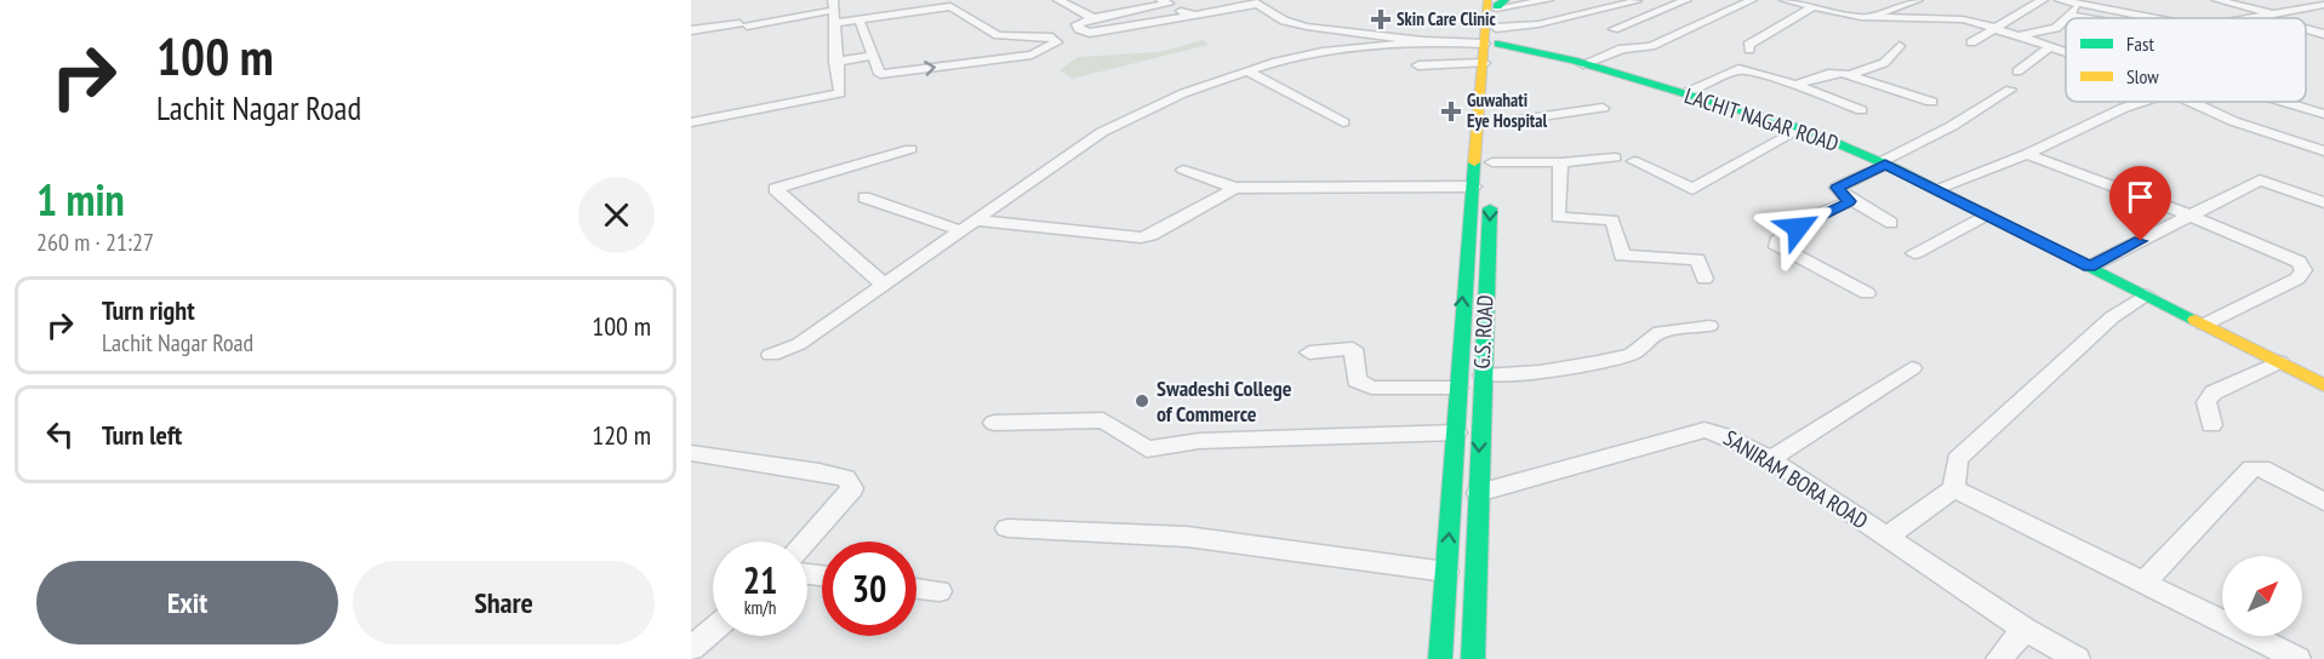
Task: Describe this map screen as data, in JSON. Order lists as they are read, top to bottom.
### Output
{
  "streets": {
    "main road": ["LACHIT NAGAR ROAD", "G.S. ROAD"],
    "street": ["SANIRAM BORA ROAD"]
  },
  "crossings": [
    ["LACHIT NAGAR ROAD", "G.S. ROAD"],
    ["G.S. ROAD", "SANIRAM BORA ROAD"]
  ],
  "places": {
    "health": ["Skin Care Clinic", "Guwahati Eye Hospital"],
    "other": ["Swadeshi College of Commerce"]
  },
  "legend": ["Fast", "Slow"],
  "north": "top right",
  "page": {
    "turn": ["100 m", "Lachit Nagar Road"],
    "heading": ["1 min", "260 m · 21:27"],
    "list": [
      {
        "name": "Turn right",
        "note": "Lachit Nagar Road",
        "value": "100 m"
      },
      {
        "name": "Turn left",
        "value": "120 m"
      }
    ],
    "speed": "21 km/h",
    "limit": "30",
    "buttons": ["Exit", "Share"]
  }
}
